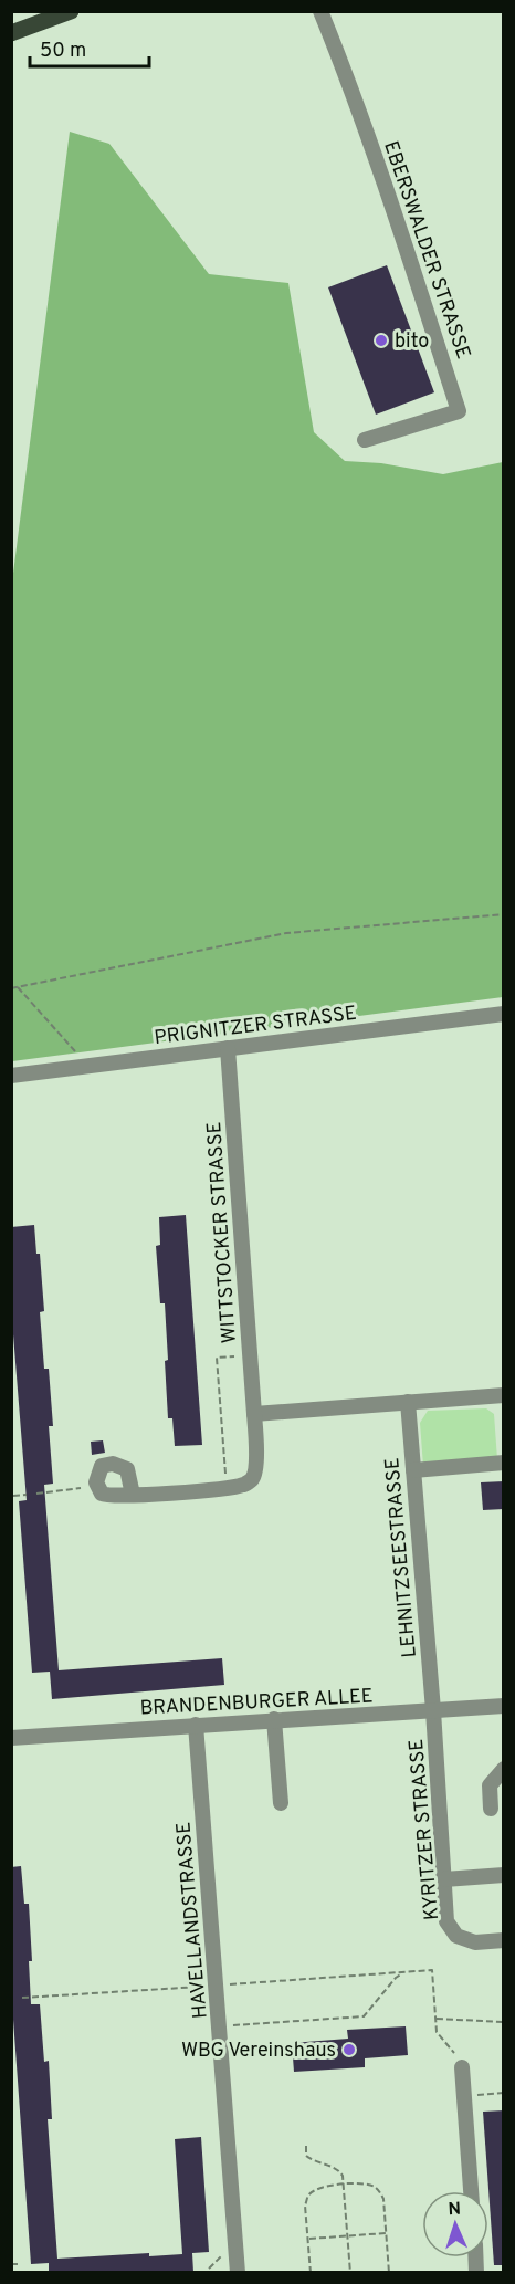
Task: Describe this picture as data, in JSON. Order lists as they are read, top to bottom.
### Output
{
  "streets": {
    "street": [
      "EBERSWALDER STRASSE",
      "PRIGNITZER STRASSE",
      "WITTSTOCKER STRASSE",
      "LEHNITZSEESTRASSE",
      "BRANDENBURGER ALLEE",
      "KYRITZER STRASSE",
      "HAVELLANDSTRASSE"
    ]
  },
  "crossings": [
    ["PRIGNITZER STRASSE", "WITTSTOCKER STRASSE"],
    ["LEHNITZSEESTRASSE", "BRANDENBURGER ALLEE"],
    ["LEHNITZSEESTRASSE", "KYRITZER STRASSE"],
    ["BRANDENBURGER ALLEE", "KYRITZER STRASSE"],
    ["BRANDENBURGER ALLEE", "HAVELLANDSTRASSE"]
  ],
  "places": ["bito", "WBG Vereinshaus"],
  "scale_bar": "50 m",
  "north": "top"
}
